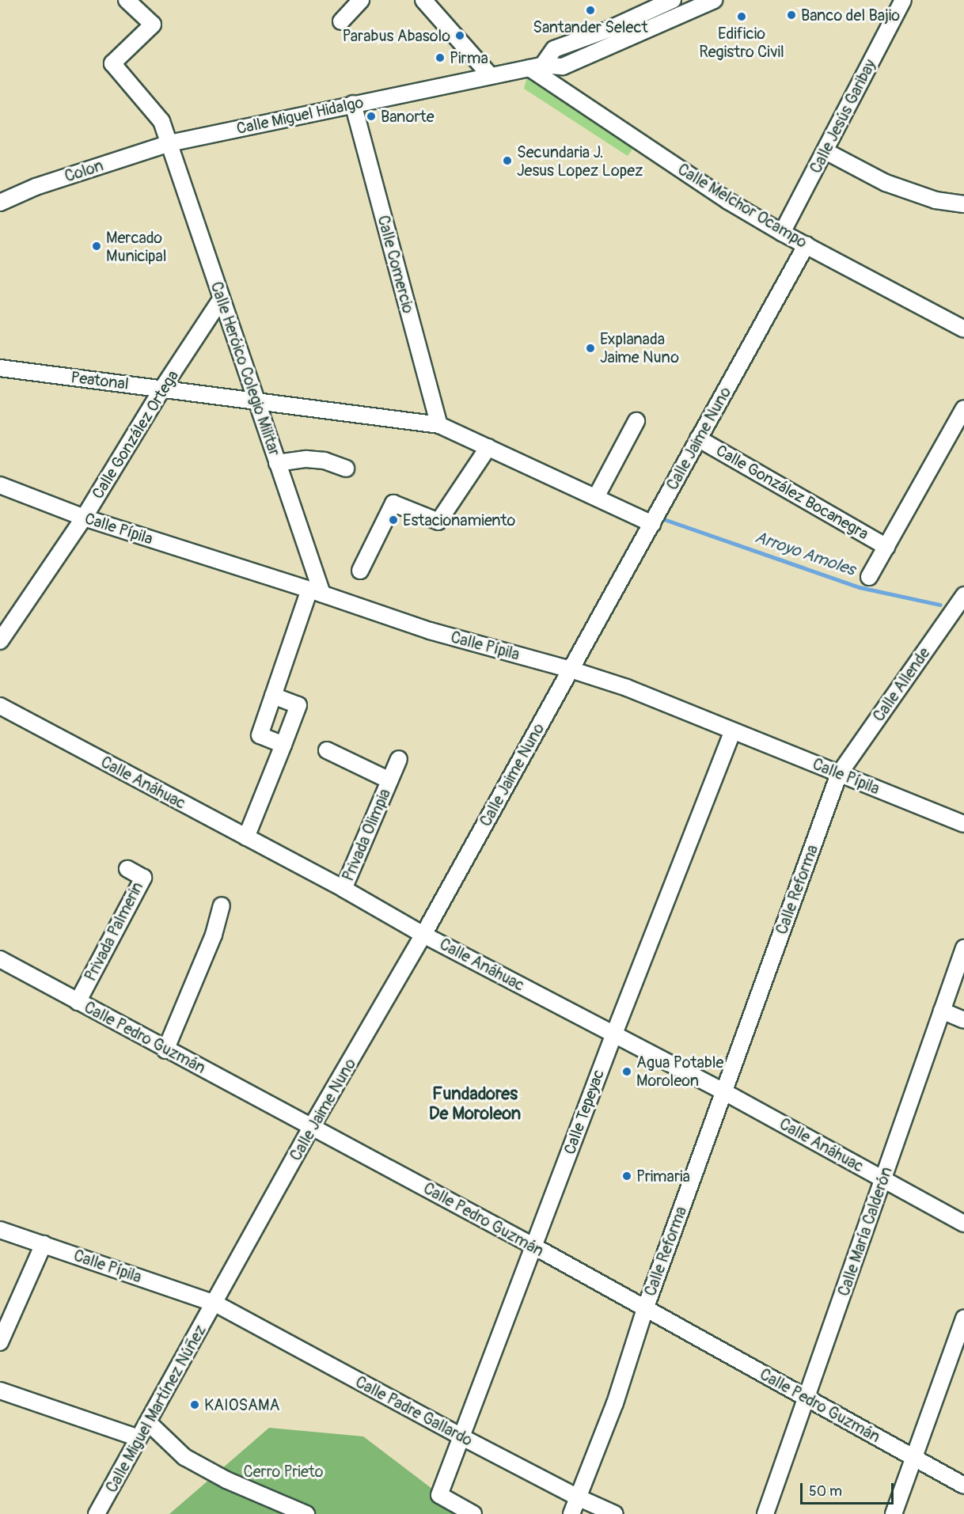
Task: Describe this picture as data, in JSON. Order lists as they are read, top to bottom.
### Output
{
  "streets": {
    "street": [
      "Calle Miguel Hidalgo",
      "Calle Jesús Garibay",
      "Colon",
      "Calle Melchor Ocampo",
      "Calle Comercio",
      "Calle Heróico Colegio Militar",
      "Peatonal",
      "Calle González Ortega",
      "Calle Jaime Nuno",
      "Calle González Bocanegra",
      "Calle Pípila",
      "Calle Allende",
      "Calle Anáhuac",
      "Privada Olimpia",
      "Calle Reforma",
      "Privada Palmerin",
      "Calle Pedro Guzmán",
      "Calle Tepeyac",
      "Calle María Calderón",
      "Calle Miguel Martínez Núñez",
      "Calle Padre Gallardo"
    ]
  },
  "crossings": [
    ["Calle Miguel Hidalgo", "Colon"],
    ["Calle Miguel Hidalgo", "Calle Melchor Ocampo"],
    ["Calle Miguel Hidalgo", "Calle Comercio"],
    ["Calle Miguel Hidalgo", "Calle Heróico Colegio Militar"],
    ["Calle Jesús Garibay", "Calle Melchor Ocampo"],
    ["Colon", "Calle Heróico Colegio Militar"],
    ["Calle Melchor Ocampo", "Calle Jaime Nuno"],
    ["Calle Comercio", "Peatonal"],
    ["Calle Heróico Colegio Militar", "Peatonal"],
    ["Calle Heróico Colegio Militar", "Calle González Ortega"],
    ["Calle Heróico Colegio Militar", "Calle Pípila"],
    ["Peatonal", "Calle González Ortega"],
    ["Peatonal", "Calle Jaime Nuno"],
    ["Calle González Ortega", "Calle Pípila"],
    ["Calle Jaime Nuno", "Calle González Bocanegra"],
    ["Calle Jaime Nuno", "Calle Pípila"],
    ["Calle Jaime Nuno", "Calle Anáhuac"],
    ["Calle Jaime Nuno", "Calle Pedro Guzmán"],
    ["Calle Jaime Nuno", "Calle Miguel Martínez Núñez"],
    ["Calle Jaime Nuno", "Calle Padre Gallardo"],
    ["Calle Pípila", "Calle Allende"],
    ["Calle Pípila", "Calle Reforma"],
    ["Calle Pípila", "Calle Tepeyac"],
    ["Calle Pípila", "Calle Miguel Martínez Núñez"],
    ["Calle Pípila", "Calle Padre Gallardo"],
    ["Calle Allende", "Calle Reforma"],
    ["Calle Anáhuac", "Privada Olimpia"],
    ["Calle Anáhuac", "Calle Reforma"],
    ["Calle Anáhuac", "Calle Tepeyac"],
    ["Calle Anáhuac", "Calle María Calderón"],
    ["Calle Reforma", "Calle Pedro Guzmán"],
    ["Calle Reforma", "Calle Padre Gallardo"],
    ["Privada Palmerin", "Calle Pedro Guzmán"],
    ["Calle Pedro Guzmán", "Calle Tepeyac"],
    ["Calle Pedro Guzmán", "Calle María Calderón"],
    ["Calle Tepeyac", "Calle Padre Gallardo"],
    ["Calle Miguel Martínez Núñez", "Calle Padre Gallardo"]
  ],
  "districts": ["Fundadores De Moroleon"],
  "water": ["Arroyo Amoles"],
  "parks": ["Cerro Prieto"],
  "places": [
    "Santander Select",
    "Banco del Bajio",
    "Edificio Registro Civil",
    "Parabus Abasolo",
    "Pirma",
    "Banorte",
    "Secundaria J. Jesus Lopez Lopez",
    "Mercado Municipal",
    "Explanada Jaime Nuno",
    "Estacionamiento",
    "Agua Potable Moroleon",
    "Primaria",
    "KAIOSAMA"
  ],
  "scale_bar": "50 m"
}
